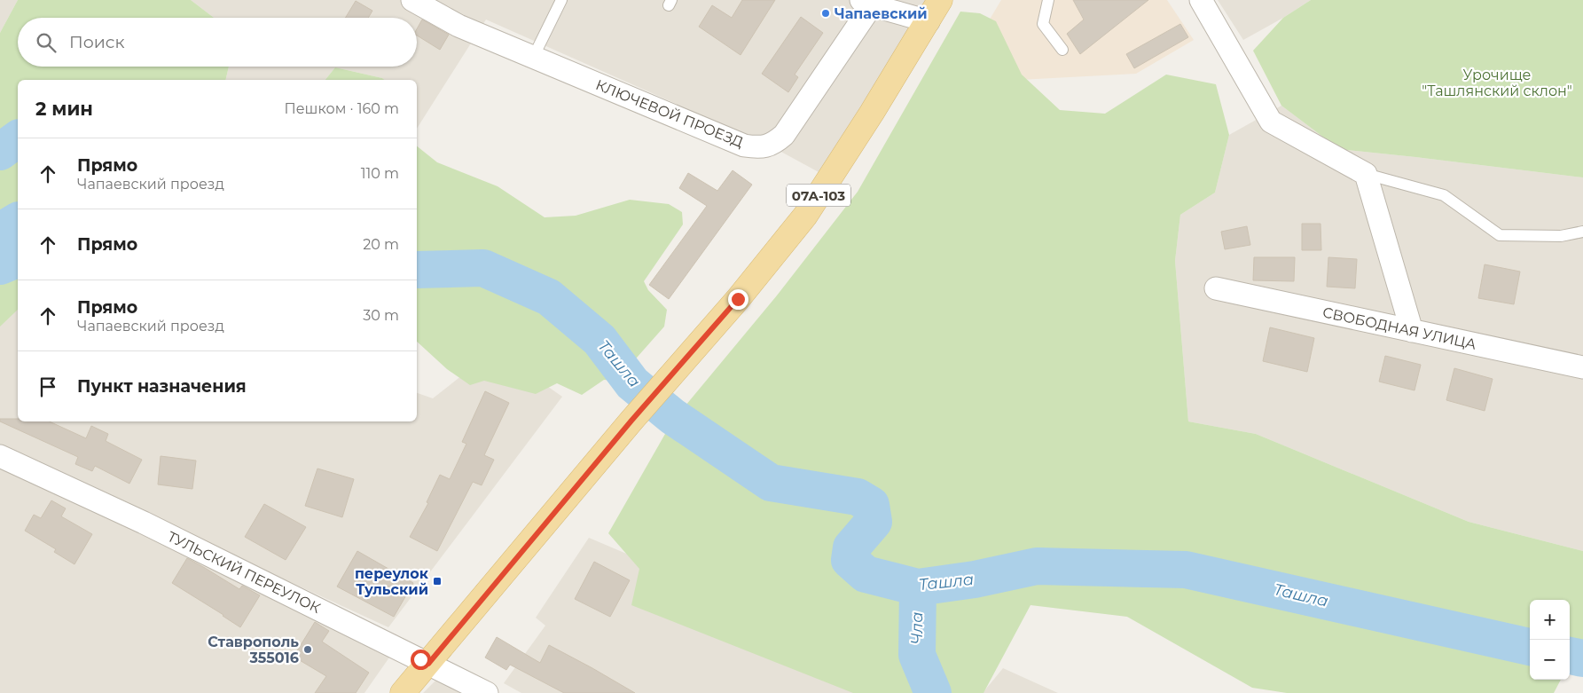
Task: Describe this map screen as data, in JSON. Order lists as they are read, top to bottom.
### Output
{
  "streets": {
    "main road": ["07А-103"],
    "street": ["КЛЮЧЕВОЙ ПРОЕЗД", "СВОБОДНАЯ УЛИЦА", "ТУЛЬСКИЙ ПЕРЕУЛОК"]
  },
  "crossings": [
    ["КЛЮЧЕВОЙ ПРОЕЗД", "07А-103"],
    ["07А-103", "ТУЛЬСКИЙ ПЕРЕУЛОК"]
  ],
  "water": ["Ташла", "Чла"],
  "parks": ["Урочище \"Ташлянский склон\""],
  "places": {
    "other": ["Чапаевский", "Ставрополь 355016"],
    "transit": ["переулок Тульский"]
  },
  "page": {
    "search": "Поиск",
    "heading": ["2 мин", "Пешком · 160 m"],
    "list": [
      ["Прямо", "Чапаевский проезд", "110 m"],
      ["Прямо", "20 m"],
      ["Прямо", "Чапаевский проезд", "30 m"],
      "Пункт назначения"
    ],
    "map_buttons": ["+", "−"]
  }
}
